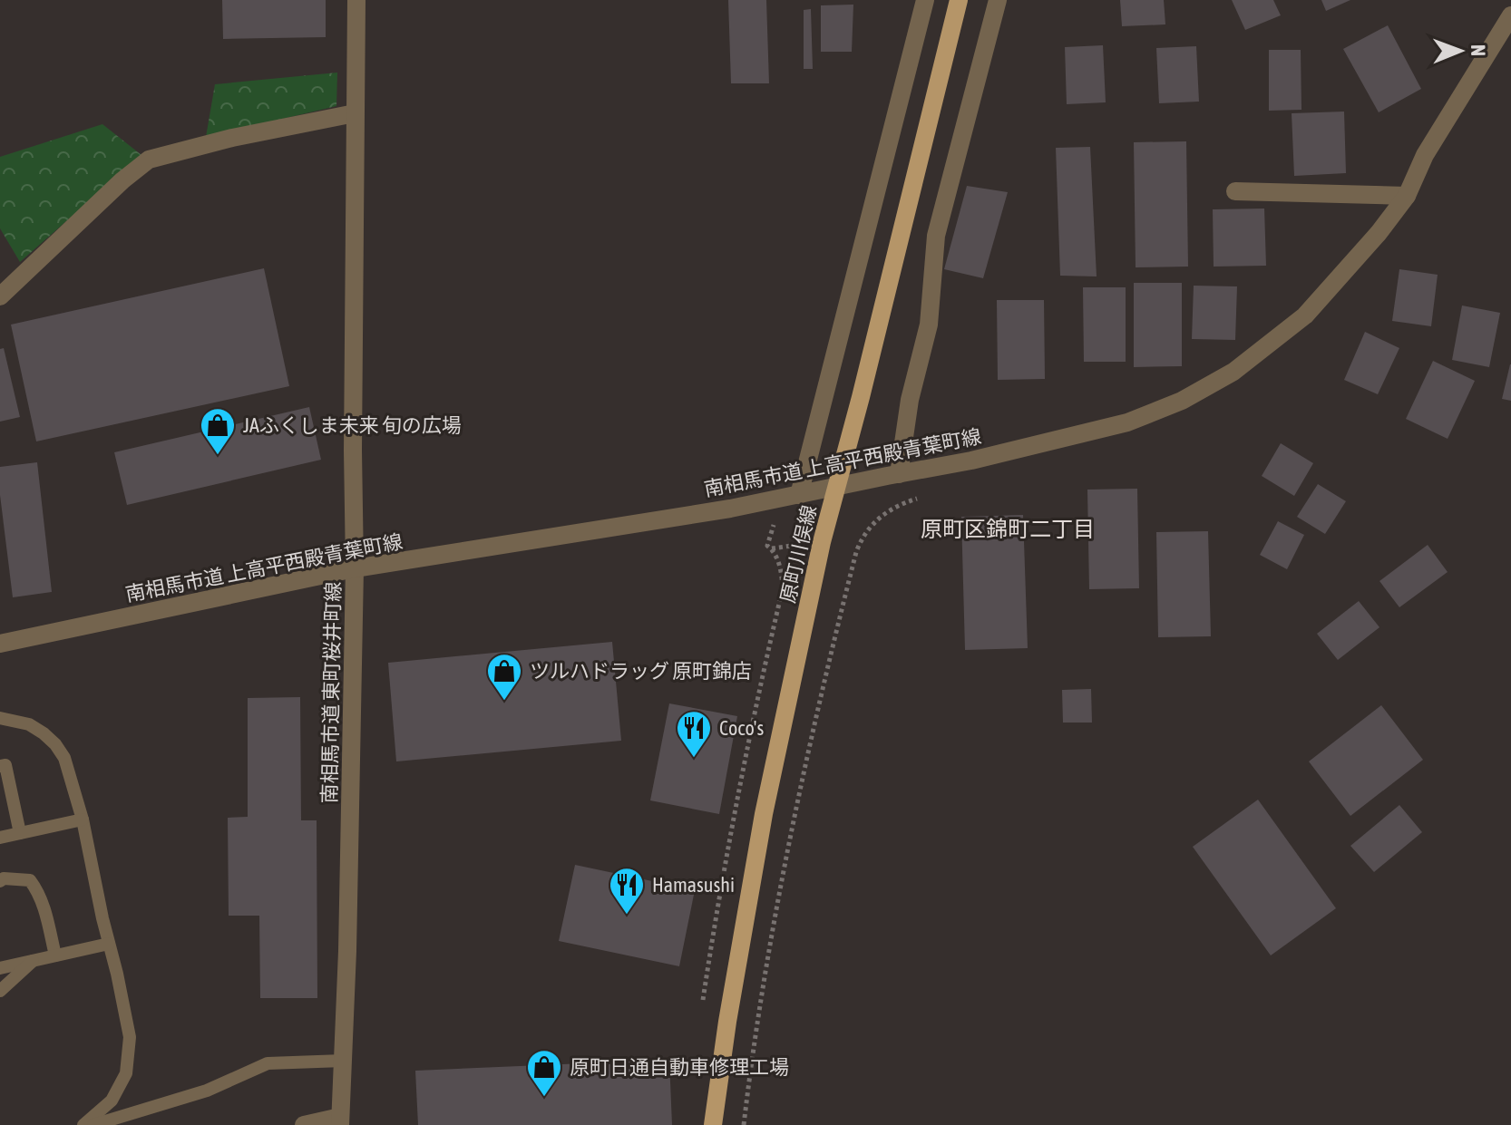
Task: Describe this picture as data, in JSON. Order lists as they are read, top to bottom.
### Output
{
  "streets": {
    "main road": ["原町川俣線"],
    "street": ["南相馬市道 上高平西殿青葉町線", "南相馬市道 東町桜井町線"]
  },
  "crossings": [
    ["南相馬市道 上高平西殿青葉町線", "原町川俣線"],
    ["南相馬市道 上高平西殿青葉町線", "南相馬市道 東町桜井町線"]
  ],
  "districts": ["原町区錦町二丁目"],
  "places": {
    "shop": ["JAふくしま未来 旬の広場", "ツルハドラッグ 原町錦店", "原町日通自動車修理工場"],
    "restaurant": ["Coco's", "Hamasushi"]
  },
  "north": "right"
}
